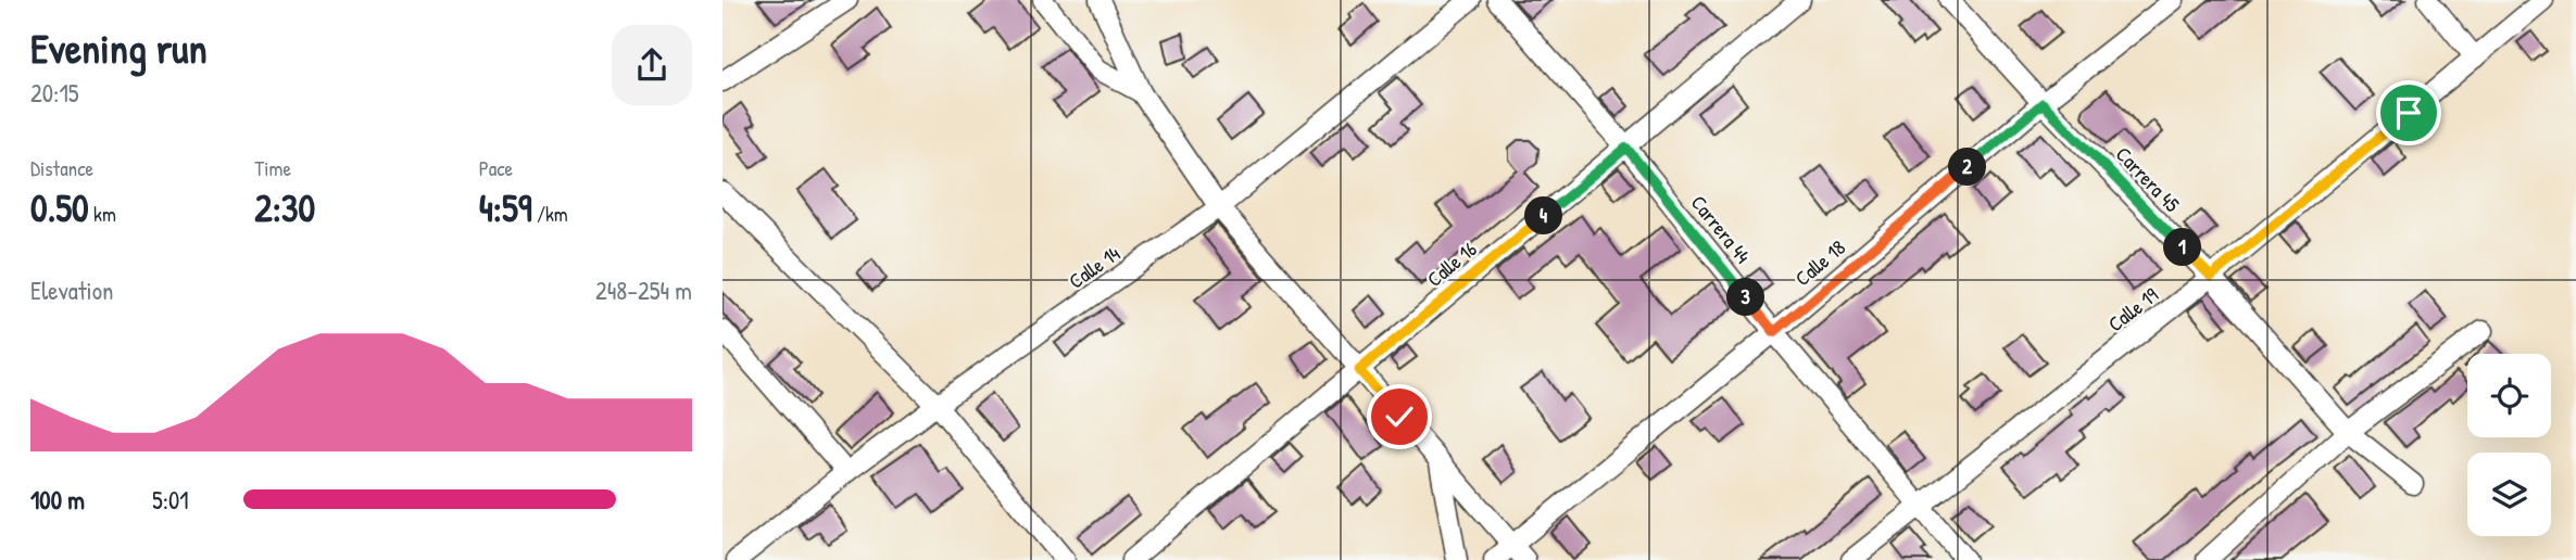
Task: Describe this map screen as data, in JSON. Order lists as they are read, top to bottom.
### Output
{
  "streets": {
    "street": [
      "Carrera 45",
      "Carrera 44",
      "Calle 18",
      "Calle 16",
      "Calle 14",
      "Calle 19"
    ]
  },
  "crossings": [
    ["Carrera 45", "Calle 18"],
    ["Carrera 45", "Calle 19"],
    ["Carrera 44", "Calle 18"],
    ["Carrera 44", "Calle 16"],
    ["Carrera 44", "Calle 19"]
  ],
  "page": {
    "heading": ["Evening run", "20:15"],
    "stats": [
      ["Distance", "0.50 km"],
      ["Time", "2:30"],
      ["Pace", "4:59 /km"]
    ],
    "pins": [
      "2",
      "4",
      "1",
      "3"
    ],
    "chart": ["Elevation", "248–254 m"],
    "list": [
      {
        "name": "100 m",
        "note": "5:01"
      }
    ]
  }
}
